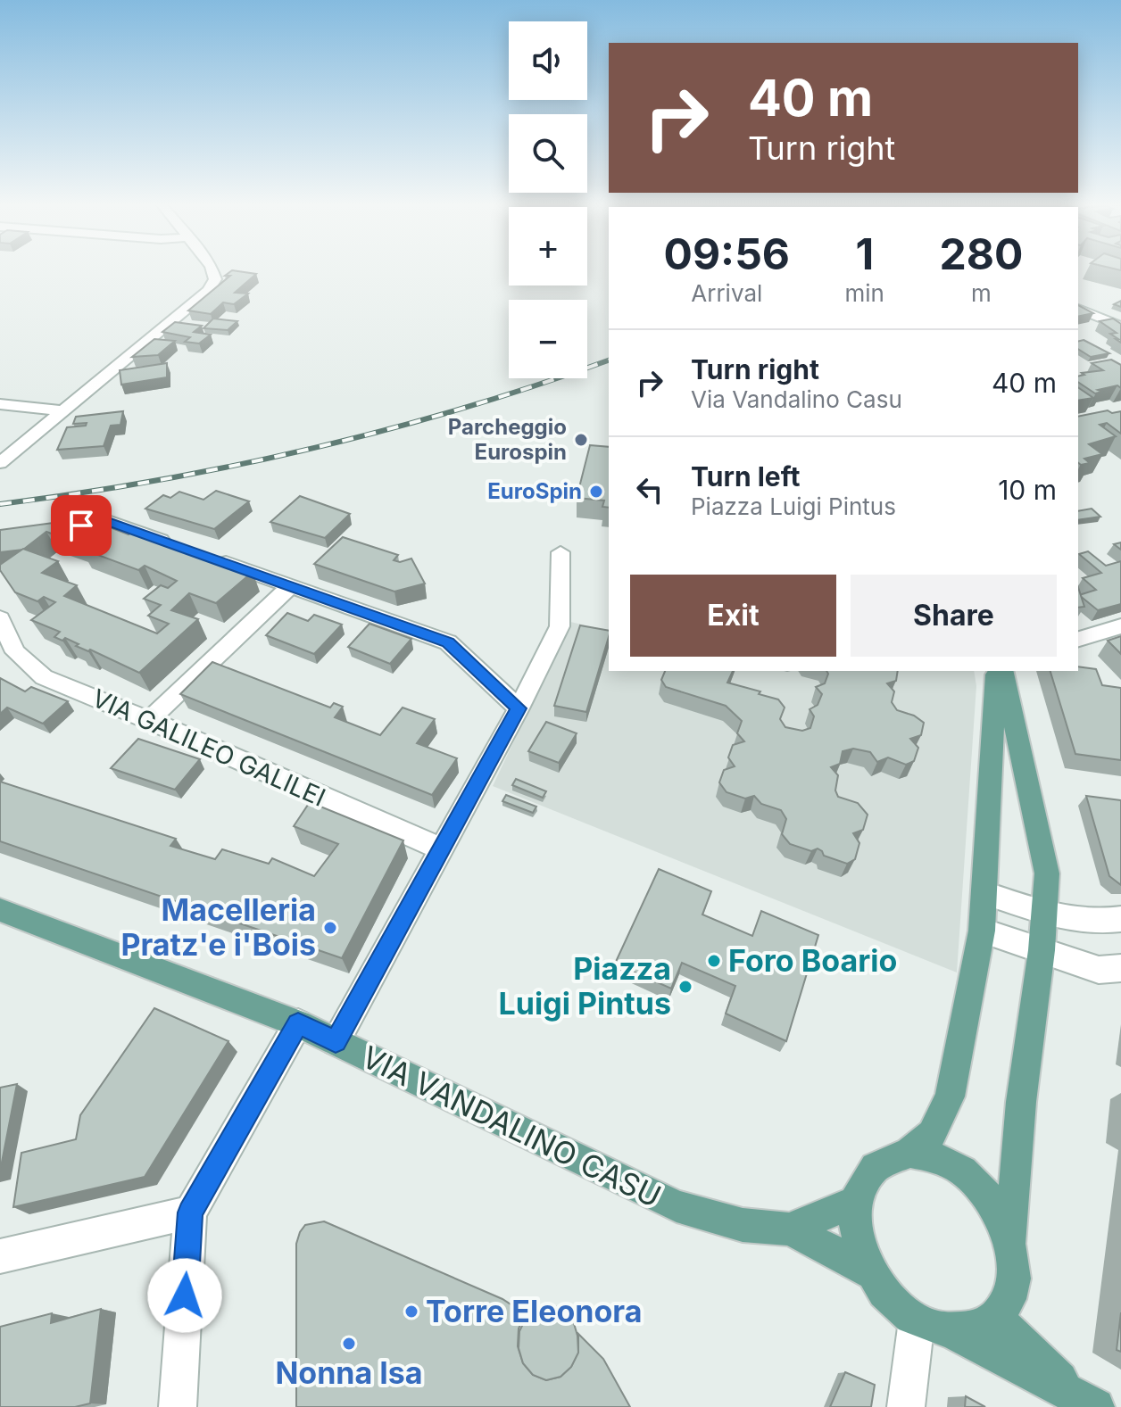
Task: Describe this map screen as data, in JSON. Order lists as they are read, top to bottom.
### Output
{
  "streets": {
    "main road": ["VIA VANDALINO CASU"],
    "street": ["VIA GALILEO GALILEI"]
  },
  "places": [
    "Parcheggio Eurospin",
    "EuroSpin",
    "Macelleria Pratz'e i'Bois",
    "Foro Boario",
    "Piazza Luigi Pintus",
    "Torre Eleonora",
    "Nonna Isa"
  ],
  "page": {
    "map_buttons": ["+", "−"],
    "turn": ["40 m", "Turn right"],
    "eta": [
      "09:56",
      "Arrival",
      "1",
      "min",
      "280",
      "m"
    ],
    "list": [
      {
        "name": "Turn right",
        "note": "Via Vandalino Casu",
        "value": "40 m"
      },
      {
        "name": "Turn left",
        "note": "Piazza Luigi Pintus",
        "value": "10 m"
      }
    ],
    "buttons": ["Exit", "Share"]
  }
}
